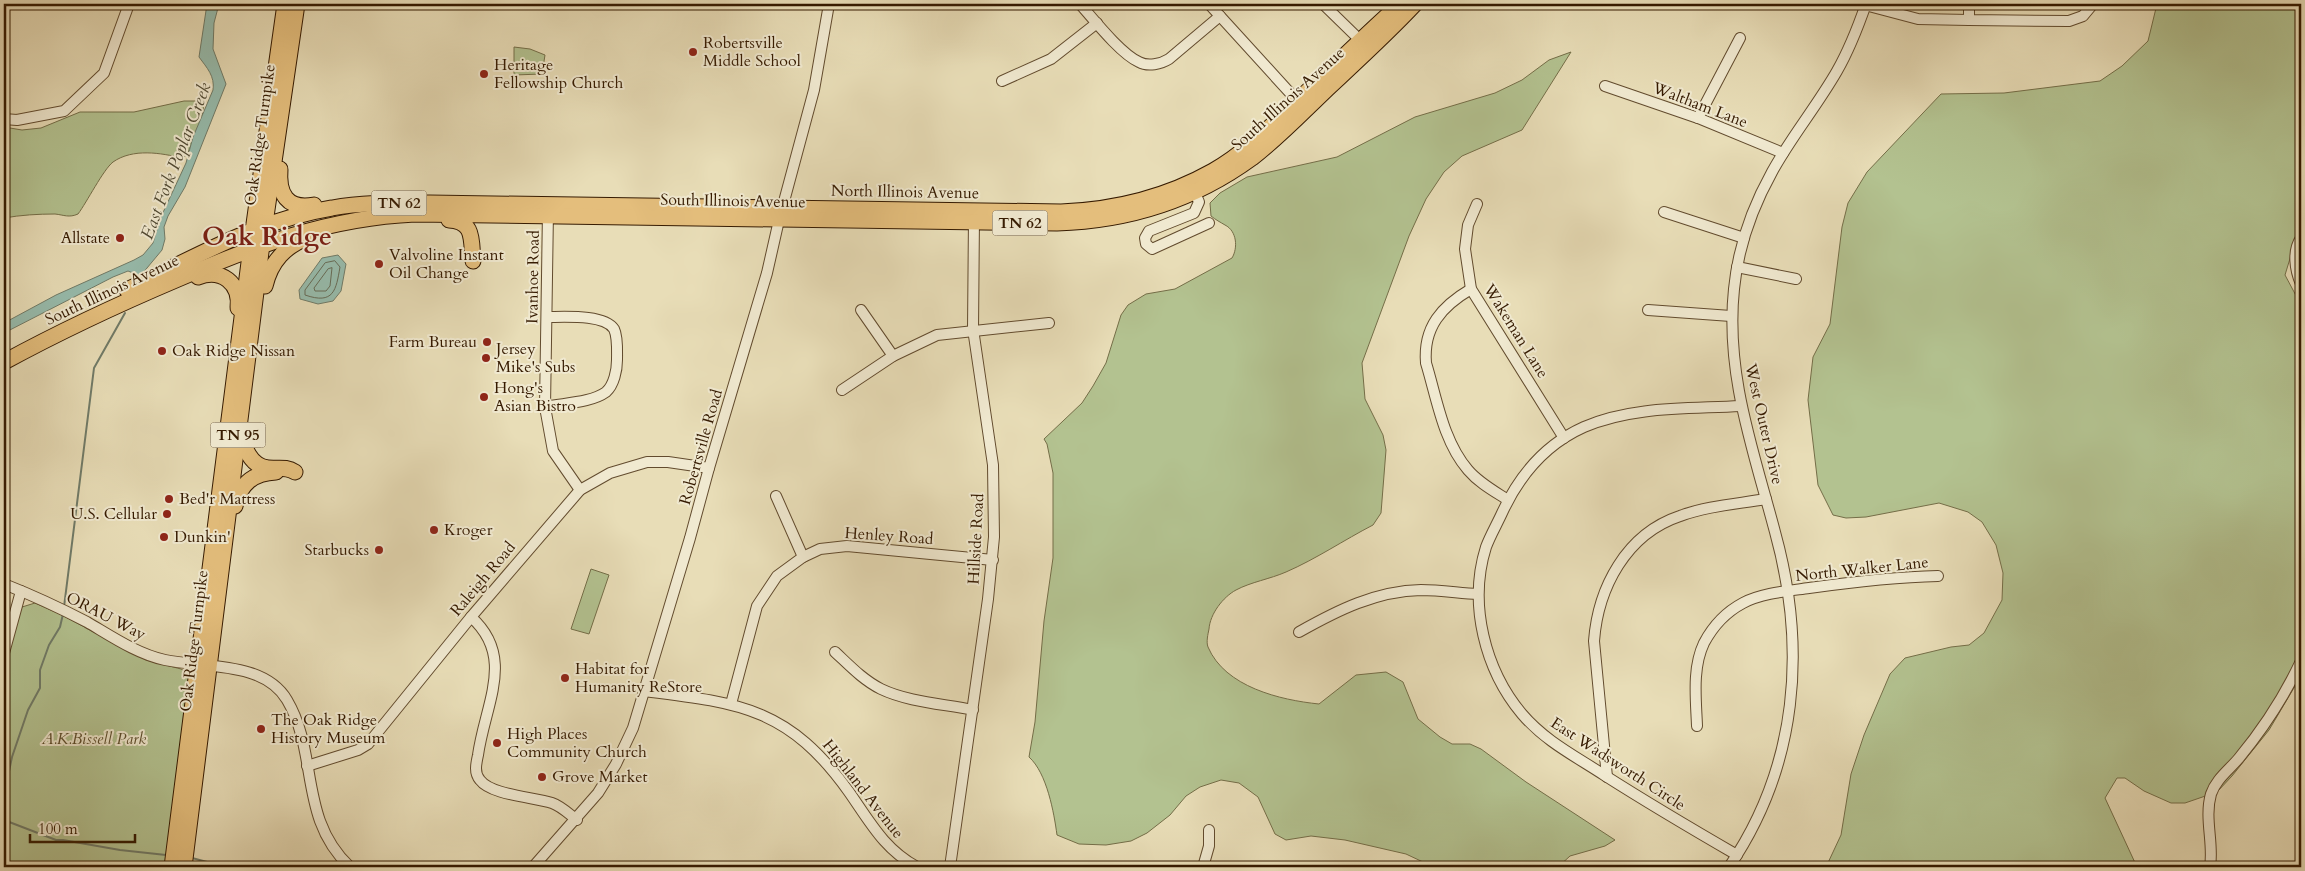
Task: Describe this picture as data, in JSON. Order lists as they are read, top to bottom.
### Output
{
  "streets": {
    "highway": [
      "South Illinois Avenue",
      "Oak Ridge Turnpike",
      "North Illinois Avenue",
      "TN 62",
      "TN 95"
    ],
    "street": [
      "Waltham Lane",
      "Ivanhoe Road",
      "Wakeman Lane",
      "West Outer Drive",
      "Robertsville Road",
      "Henley Road",
      "Hillside Road",
      "North Walker Lane",
      "Raleigh Road",
      "ORAU Way",
      "East Wadsworth Circle",
      "Highland Avenue"
    ]
  },
  "crossings": [
    ["South Illinois Avenue", "Oak Ridge Turnpike"],
    ["South Illinois Avenue", "North Illinois Avenue"],
    ["South Illinois Avenue", "Ivanhoe Road"],
    ["Waltham Lane", "West Outer Drive"],
    ["Oak Ridge Turnpike", "North Illinois Avenue"],
    ["Oak Ridge Turnpike", "ORAU Way"],
    ["North Illinois Avenue", "Ivanhoe Road"],
    ["North Illinois Avenue", "Robertsville Road"],
    ["North Illinois Avenue", "Hillside Road"],
    ["Ivanhoe Road", "Raleigh Road"],
    ["Wakeman Lane", "East Wadsworth Circle"],
    ["West Outer Drive", "North Walker Lane"],
    ["West Outer Drive", "East Wadsworth Circle"],
    ["Robertsville Road", "Raleigh Road"],
    ["Robertsville Road", "Highland Avenue"],
    ["Henley Road", "Hillside Road"],
    ["Henley Road", "Highland Avenue"]
  ],
  "districts": ["Oak Ridge"],
  "water": ["East Fork Poplar Creek"],
  "parks": ["A.K.Bissell Park"],
  "places": [
    "Robertsville Middle School",
    "Heritage Fellowship Church",
    "Allstate",
    "Valvoline Instant Oil Change",
    "Farm Bureau",
    "Oak Ridge Nissan",
    "Jersey Mike's Subs",
    "Hong's Asian Bistro",
    "Bed'r Mattress",
    "U.S. Cellular",
    "Kroger",
    "Dunkin'",
    "Starbucks",
    "Habitat for Humanity ReStore",
    "The Oak Ridge History Museum",
    "High Places Community Church",
    "Grove Market"
  ],
  "scale_bar": "100 m"
}
